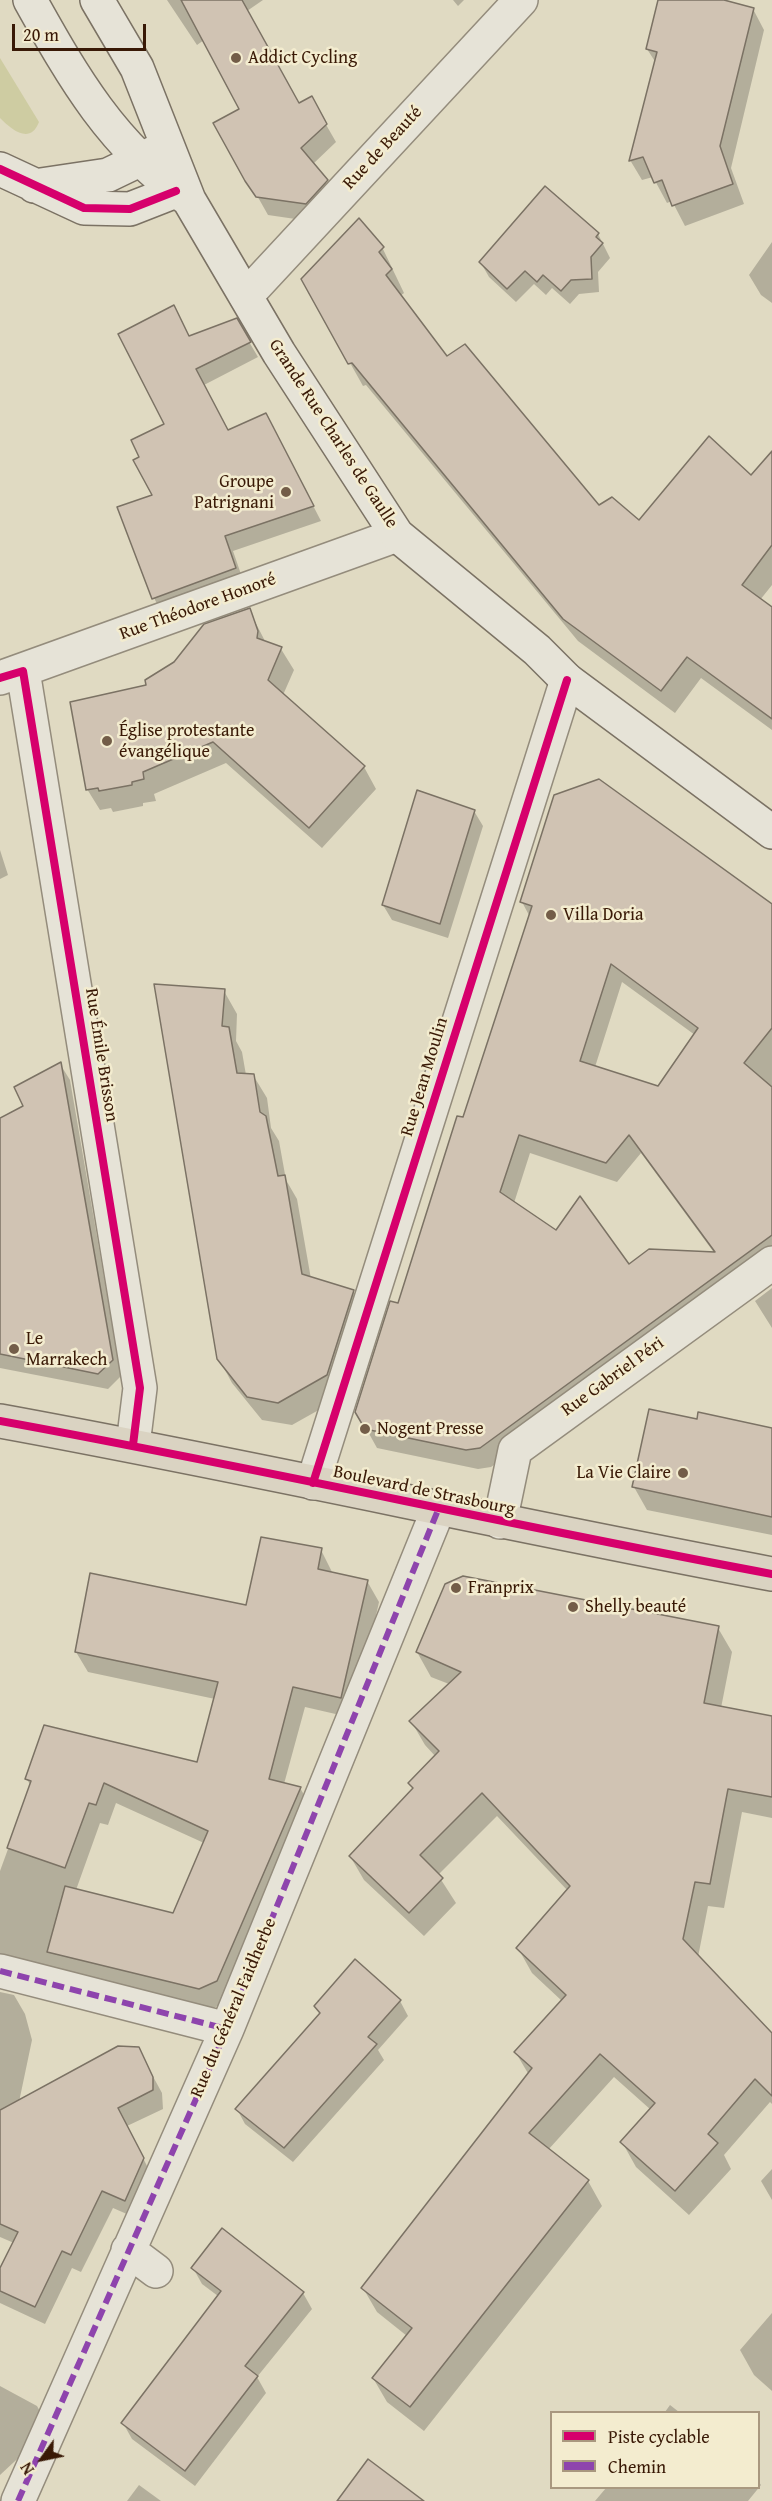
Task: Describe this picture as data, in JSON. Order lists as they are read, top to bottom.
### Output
{
  "streets": {
    "main road": ["Boulevard de Strasbourg"],
    "street": [
      "Rue de Beauté",
      "Grande Rue Charles de Gaulle",
      "Rue Théodore Honoré",
      "Rue Émile Brisson",
      "Rue Jean Moulin",
      "Rue Gabriel Péri",
      "Rue du Général Faidherbe"
    ]
  },
  "crossings": [
    ["Rue de Beauté", "Grande Rue Charles de Gaulle"],
    ["Grande Rue Charles de Gaulle", "Rue Théodore Honoré"],
    ["Grande Rue Charles de Gaulle", "Rue Jean Moulin"],
    ["Rue Théodore Honoré", "Rue Émile Brisson"],
    ["Rue Émile Brisson", "Boulevard de Strasbourg"],
    ["Rue Jean Moulin", "Boulevard de Strasbourg"],
    ["Rue Gabriel Péri", "Boulevard de Strasbourg"],
    ["Boulevard de Strasbourg", "Rue du Général Faidherbe"]
  ],
  "places": [
    "Addict Cycling",
    "Groupe Patrignani",
    "Église protestante évangélique",
    "Villa Doria",
    "Le Marrakech",
    "Nogent Presse",
    "La Vie Claire",
    "Franprix",
    "Shelly beauté"
  ],
  "legend": ["Piste cyclable", "Chemin"],
  "scale_bar": "20 m",
  "north": "bottom left"
}
